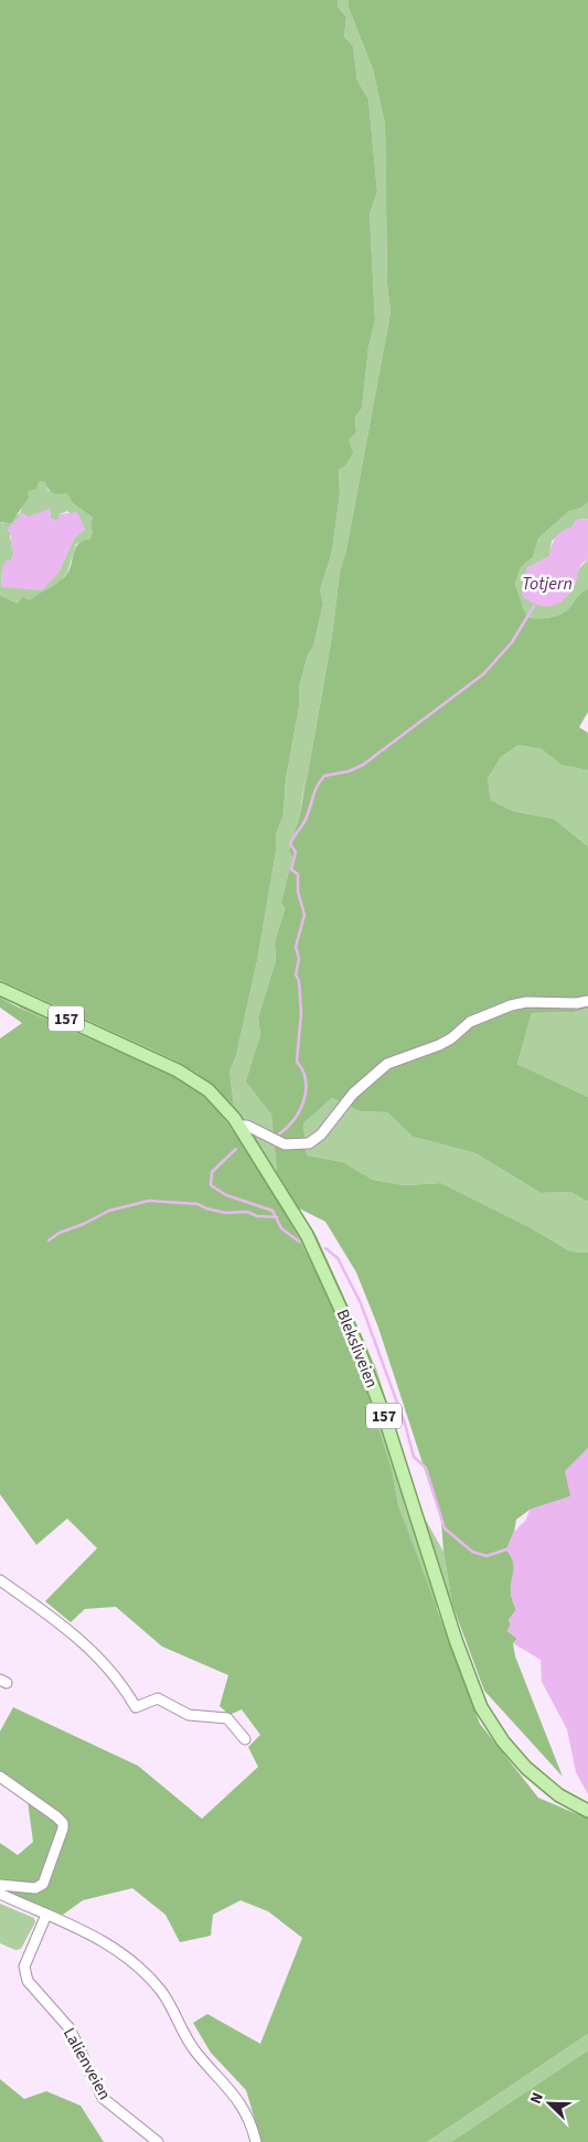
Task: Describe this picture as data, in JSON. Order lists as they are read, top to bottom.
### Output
{
  "streets": {
    "main road": ["157", "Bleksliveien"],
    "street": ["Lalienveien"]
  },
  "water": ["Totjern"],
  "north": "top left"
}
